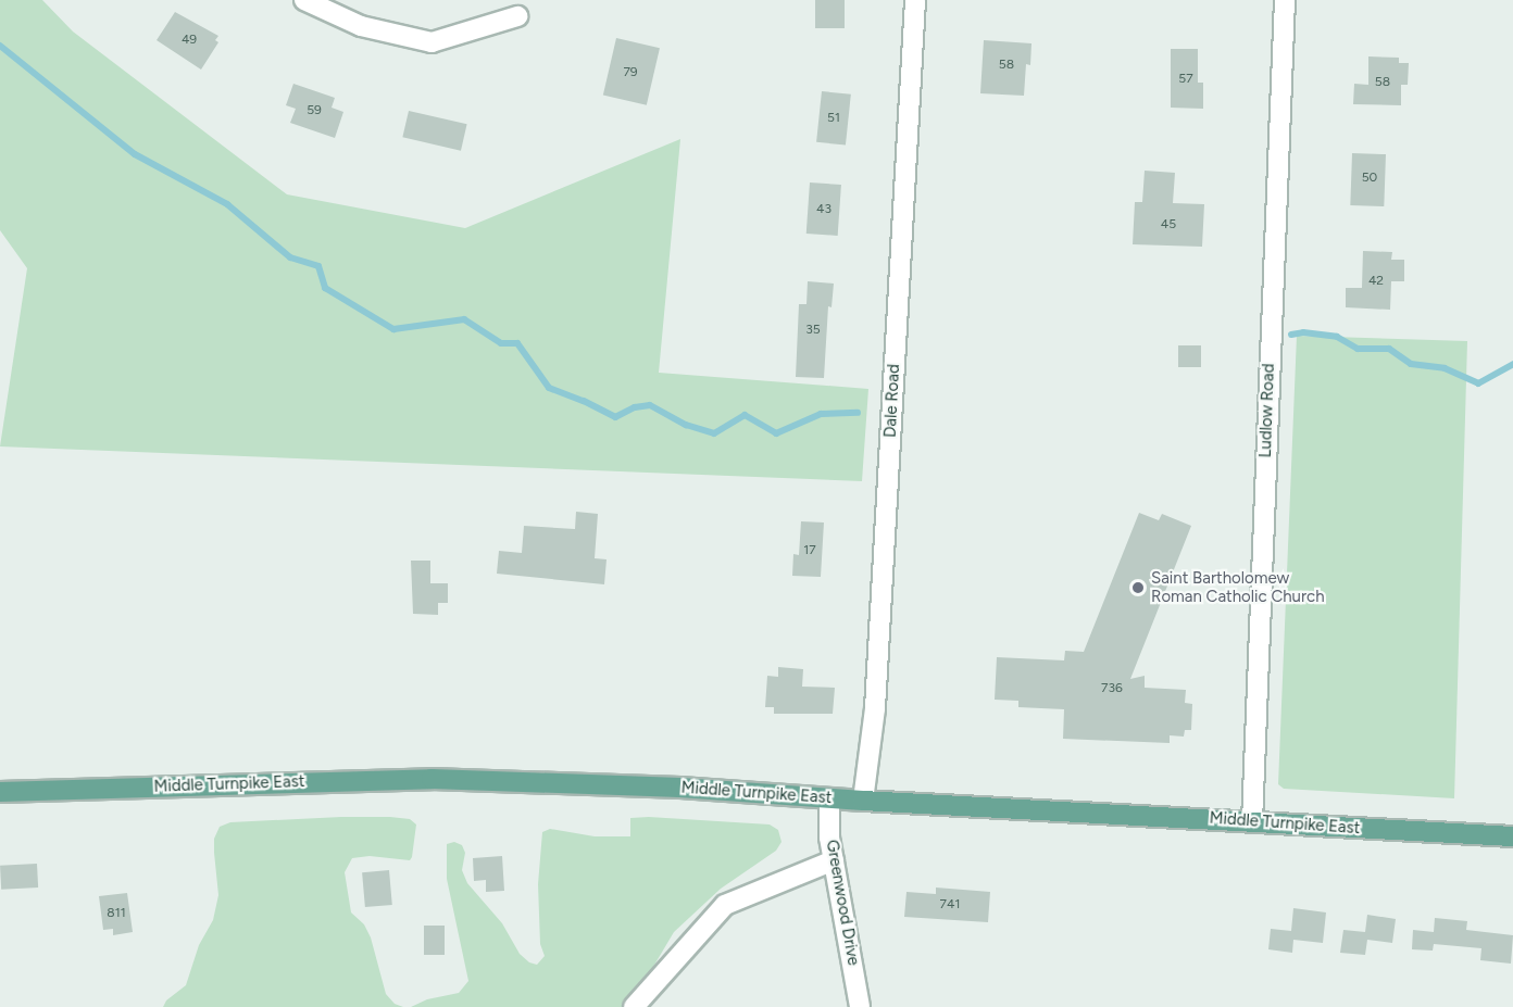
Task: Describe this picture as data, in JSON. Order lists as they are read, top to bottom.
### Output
{
  "streets": {
    "main road": ["Middle Turnpike East"],
    "street": ["Dale Road", "Ludlow Road", "Greenwood Drive"]
  },
  "crossings": [
    ["Dale Road", "Middle Turnpike East"],
    ["Ludlow Road", "Middle Turnpike East"],
    ["Middle Turnpike East", "Greenwood Drive"]
  ],
  "places": ["Saint Bartholomew Roman Catholic Church"],
  "house_numbers": [
    "49",
    "58",
    "79",
    "57",
    "58",
    "59",
    "51",
    "50",
    "43",
    "45",
    "42",
    "35",
    "17",
    "736",
    "741",
    "811"
  ]
}
